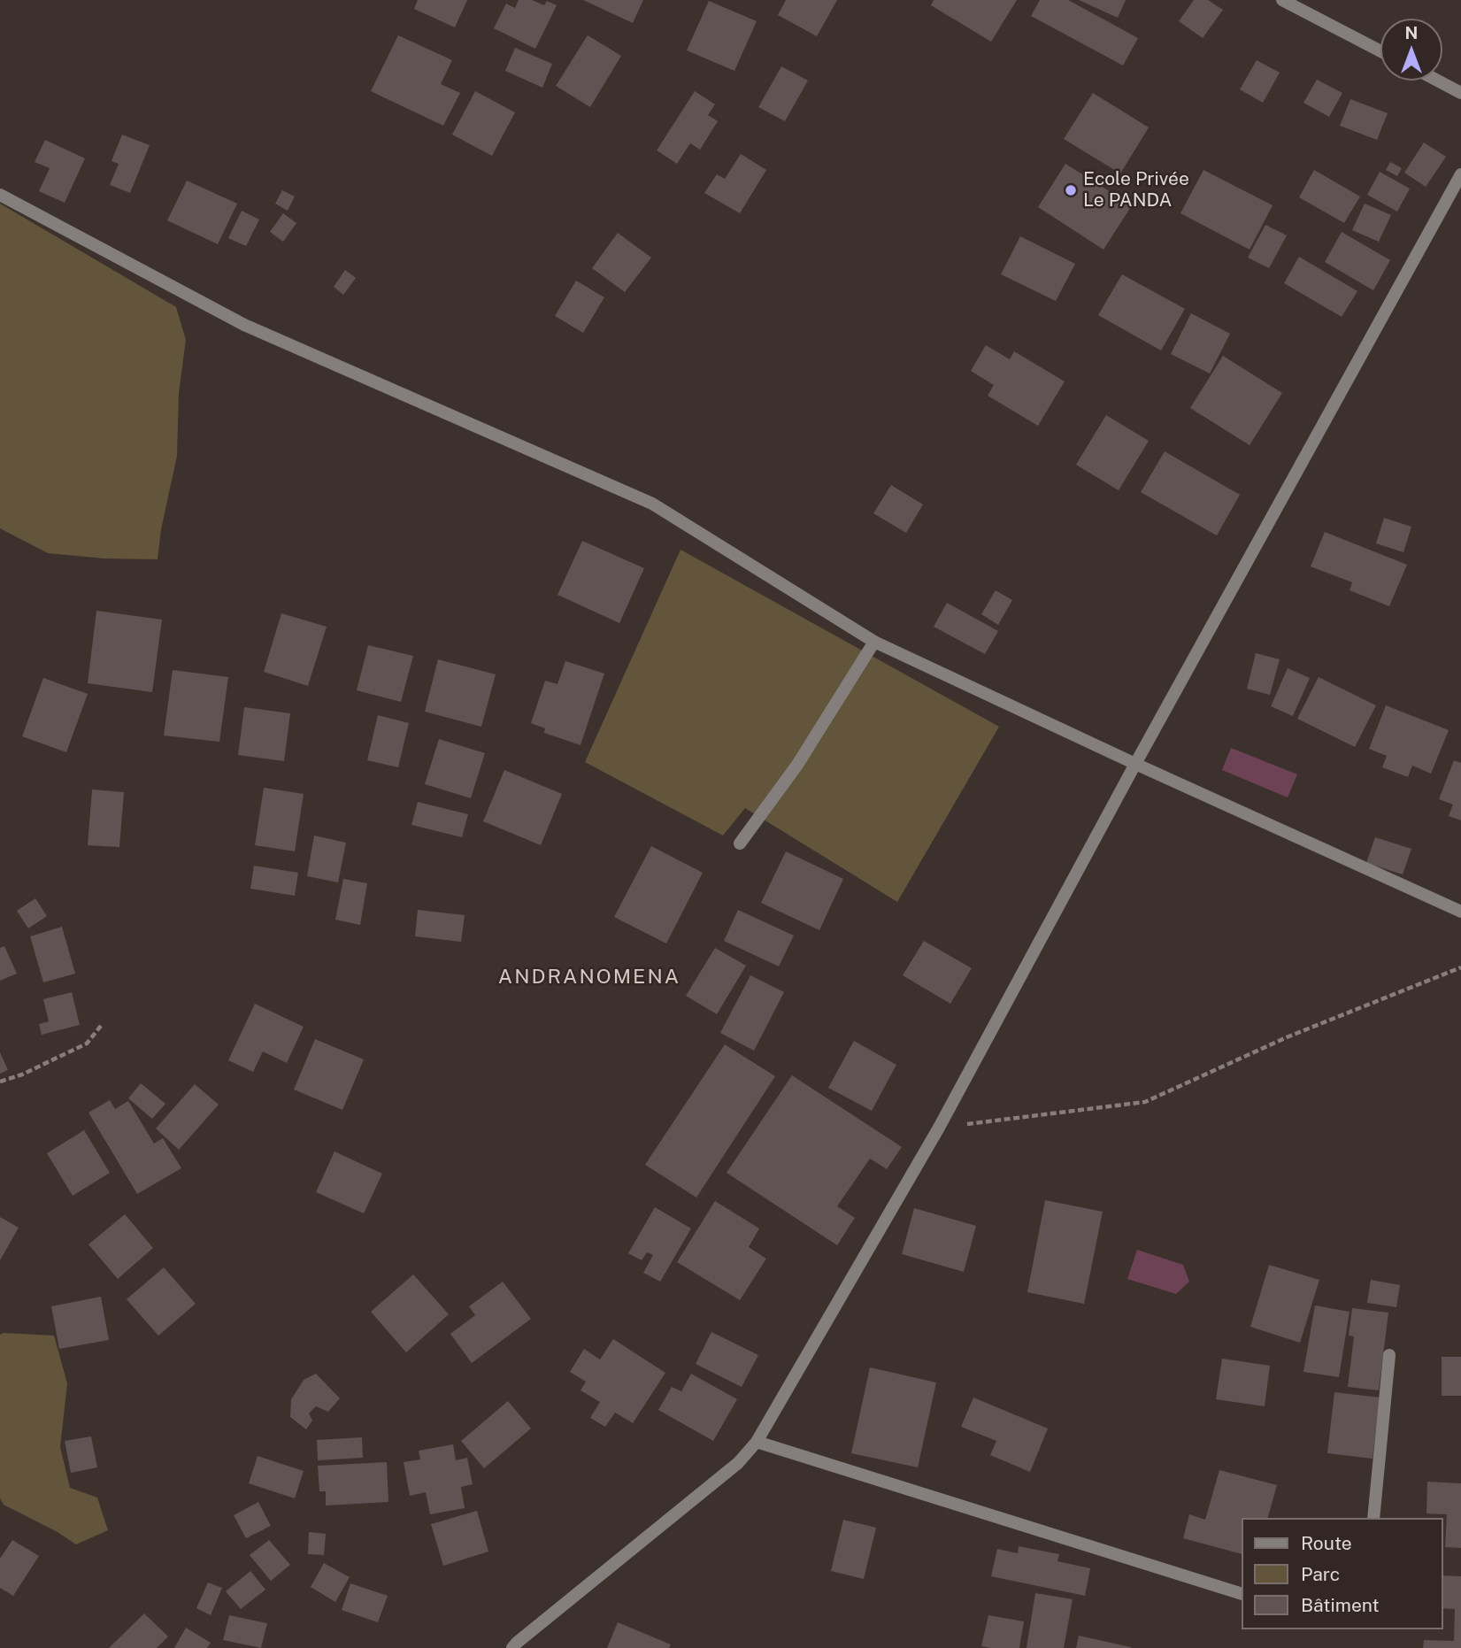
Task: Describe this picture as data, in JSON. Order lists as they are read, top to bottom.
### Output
{
  "districts": ["ANDRANOMENA"],
  "places": ["Ecole Privée Le PANDA"],
  "legend": ["Route", "Parc", "Bâtiment"],
  "north": "top"
}
